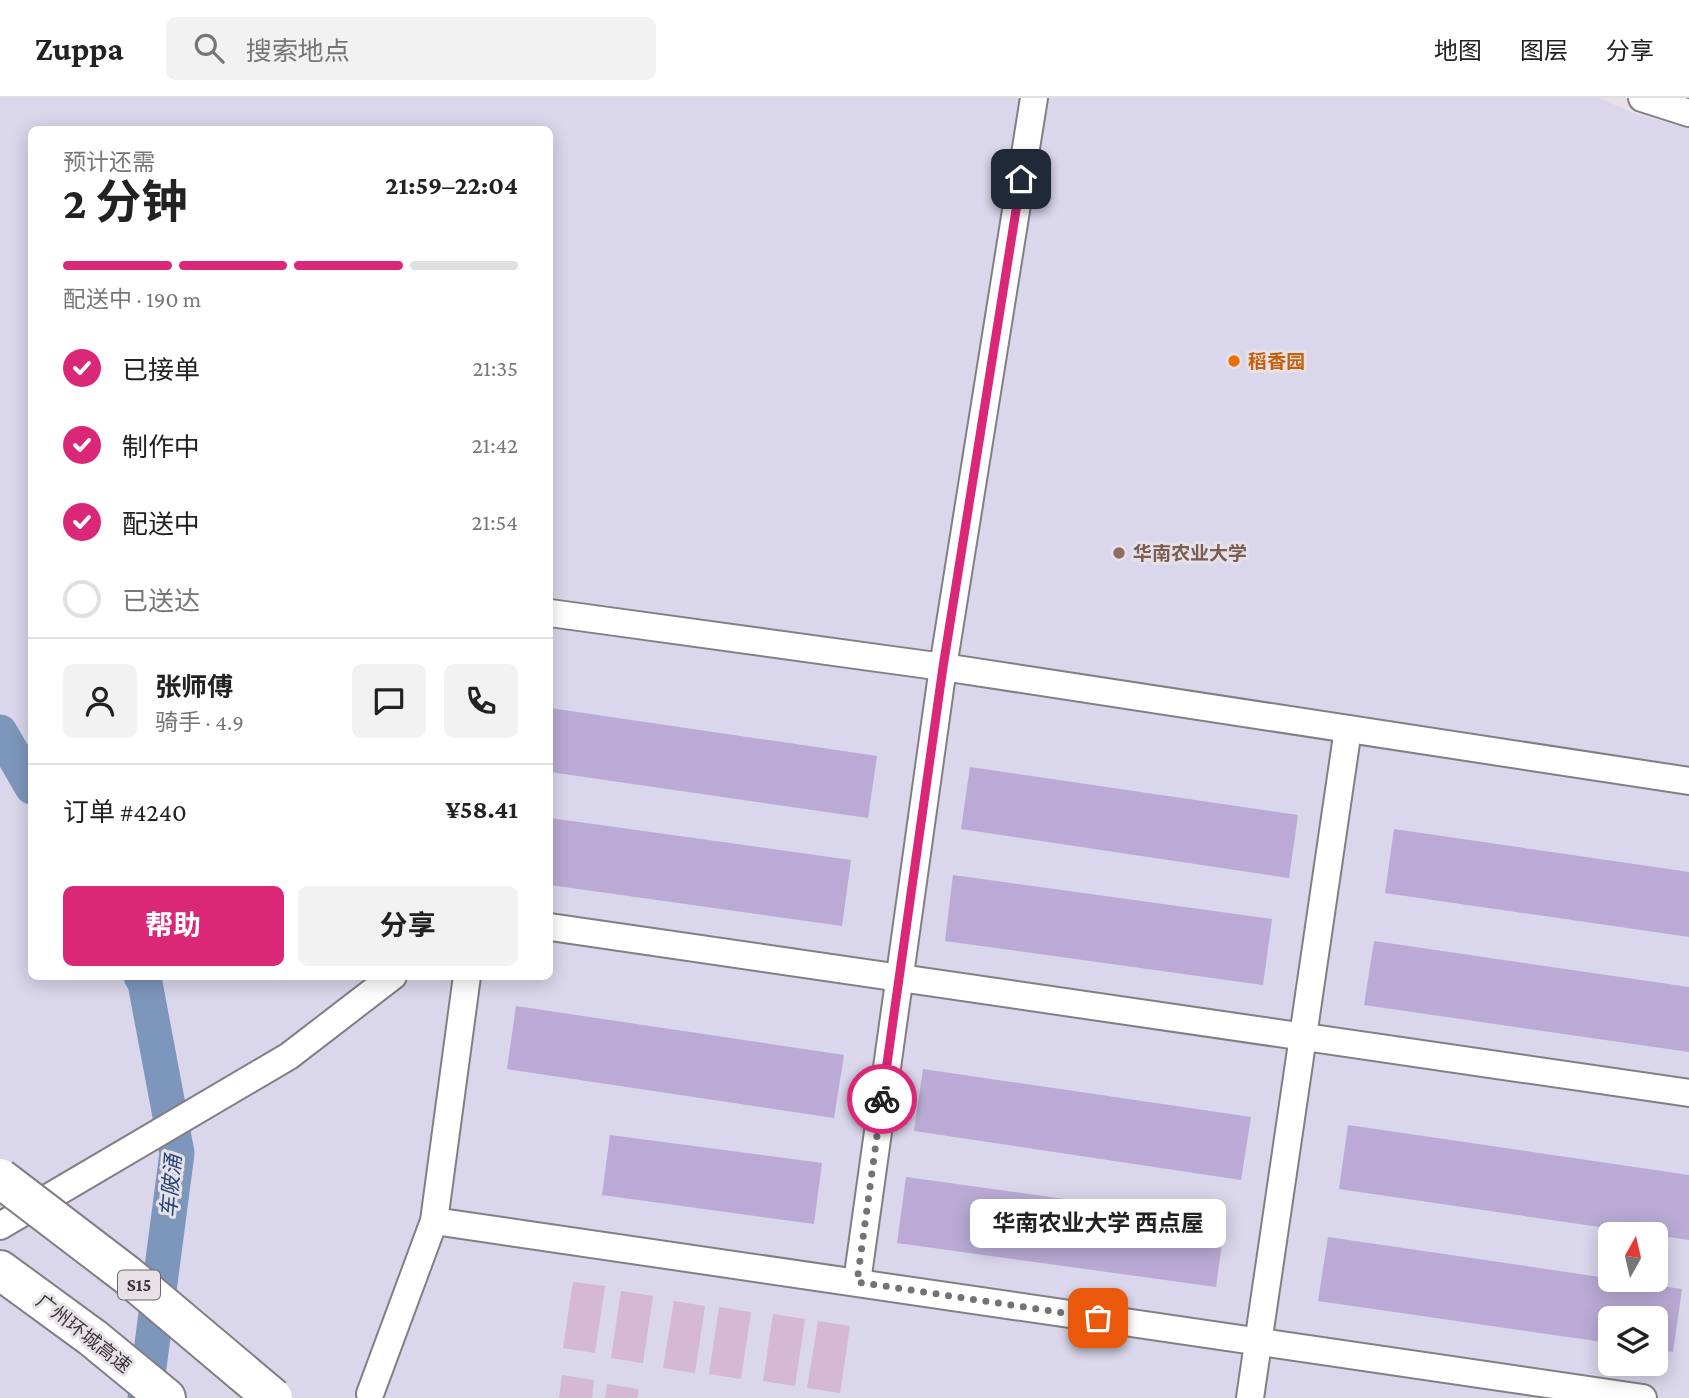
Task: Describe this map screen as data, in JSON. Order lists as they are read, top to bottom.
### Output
{
  "streets": {
    "highway": ["S15", "广州环城高速"]
  },
  "water": ["车陂涌"],
  "places": ["稻香园", "华南农业大学", "华南农业大学 西点屋"],
  "north": "top",
  "page": {
    "header": "Zuppa",
    "search": "搜索地点",
    "nav": ["地图", "图层", "分享"],
    "heading": ["2 分钟", "预计还需", "21:59–22:04"],
    "panel": [
      "张师傅",
      "骑手 · 4.9",
      "订单 #4240",
      "¥58.41"
    ],
    "bar": "配送中 · 190 m",
    "list": [
      ["已接单", "21:35"],
      ["制作中", "21:42"],
      ["配送中", "21:54"],
      "已送达"
    ],
    "buttons": ["帮助", "分享"],
    "bubble": "华南农业大学 西点屋"
  }
}
